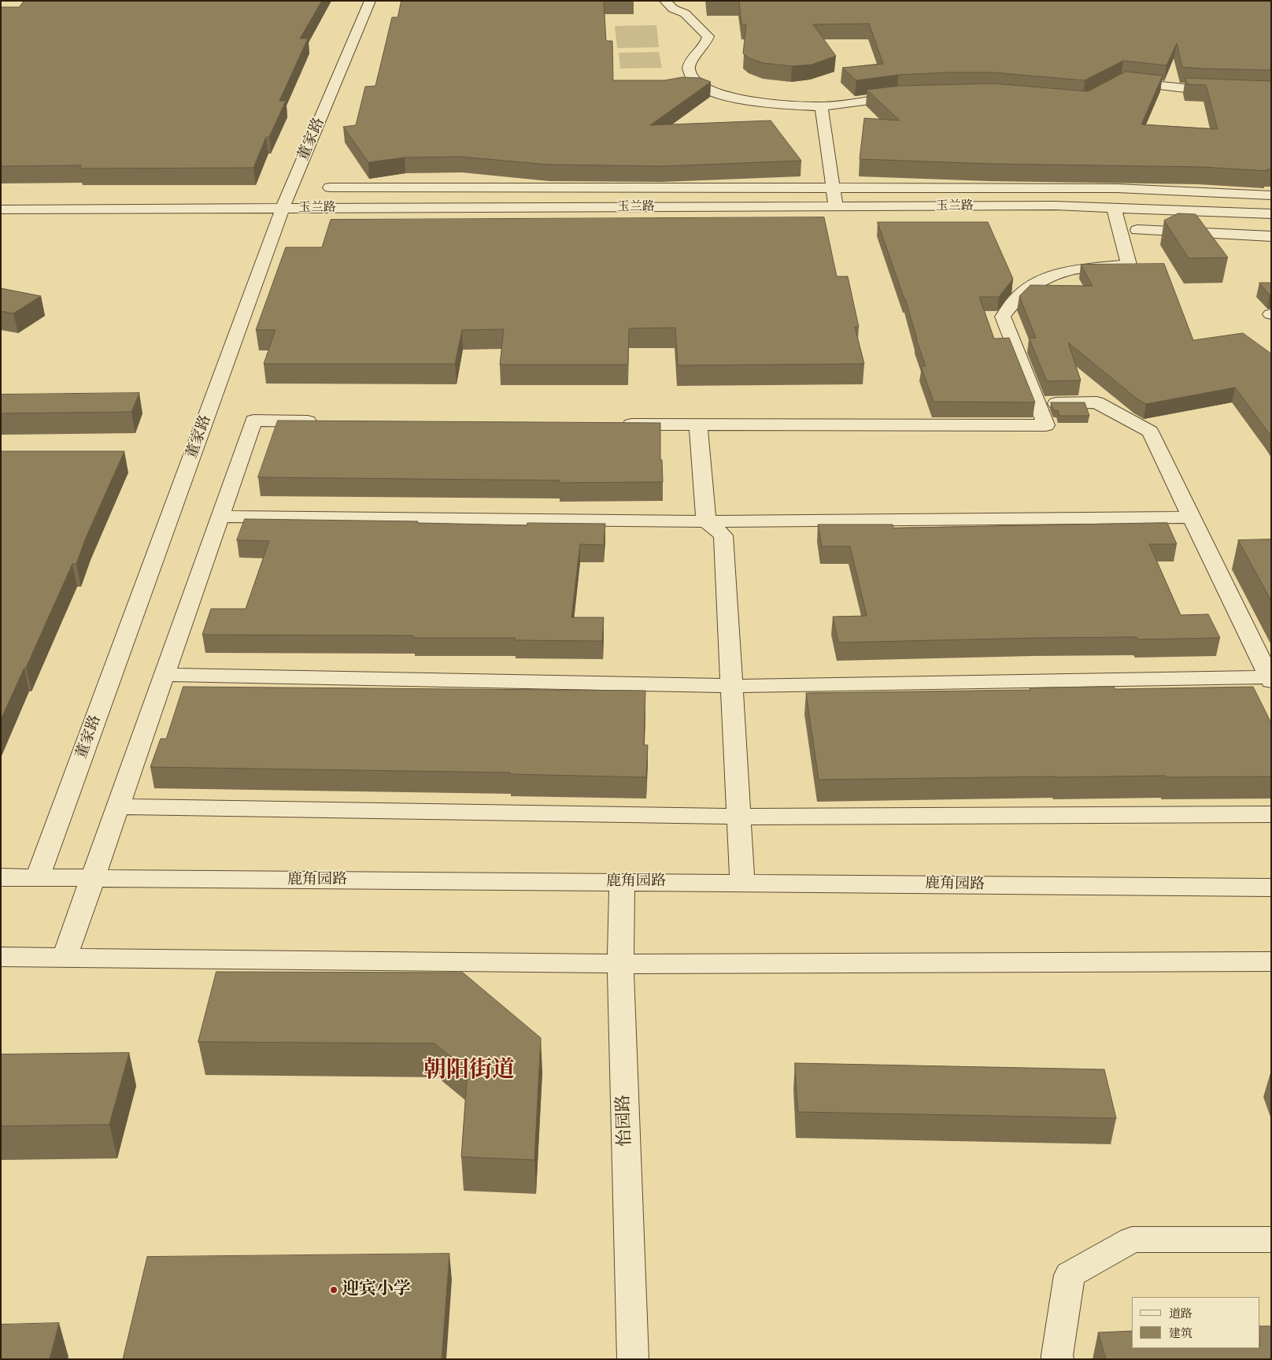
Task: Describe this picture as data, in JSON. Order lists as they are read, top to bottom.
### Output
{
  "streets": {
    "street": [
      "董家路",
      "玉兰路",
      "鹿角园路",
      "怡园路"
    ]
  },
  "crossings": [
    ["董家路", "玉兰路"],
    ["董家路", "鹿角园路"],
    ["鹿角园路", "怡园路"]
  ],
  "districts": ["朝阳街道"],
  "places": ["迎宾小学"],
  "legend": ["道路", "建筑"]
}
